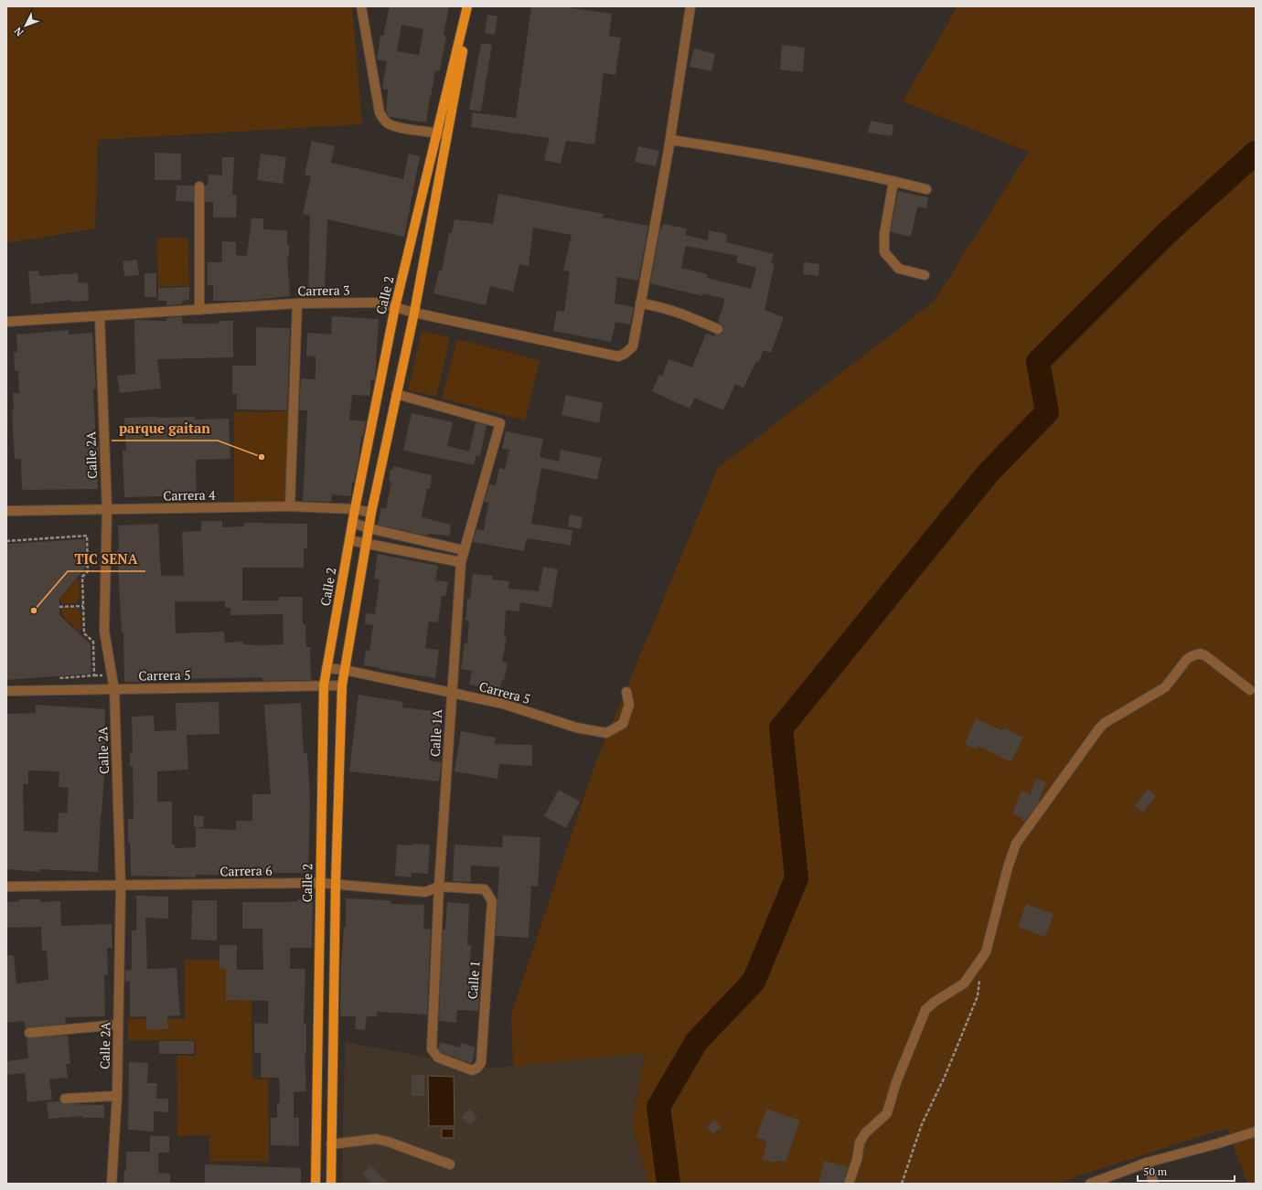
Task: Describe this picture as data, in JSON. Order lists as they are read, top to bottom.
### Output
{
  "streets": {
    "main road": ["Calle 2"],
    "street": [
      "Carrera 3",
      "Calle 2A",
      "Carrera 4",
      "Carrera 5",
      "Calle 1A",
      "Carrera 6",
      "Calle 1"
    ]
  },
  "crossings": [
    ["Carrera 3", "Calle 2"],
    ["Carrera 3", "Calle 2A"],
    ["Calle 2", "Carrera 4"],
    ["Calle 2", "Carrera 5"],
    ["Calle 2", "Carrera 6"],
    ["Calle 2A", "Carrera 4"],
    ["Calle 2A", "Carrera 5"],
    ["Calle 2A", "Carrera 6"],
    ["Carrera 5", "Calle 1A"],
    ["Calle 1A", "Carrera 6"],
    ["Calle 1A", "Calle 1"],
    ["Carrera 6", "Calle 1"]
  ],
  "places": ["parque gaitan", "TIC SENA"],
  "scale_bar": "50 m",
  "north": "bottom left"
}
